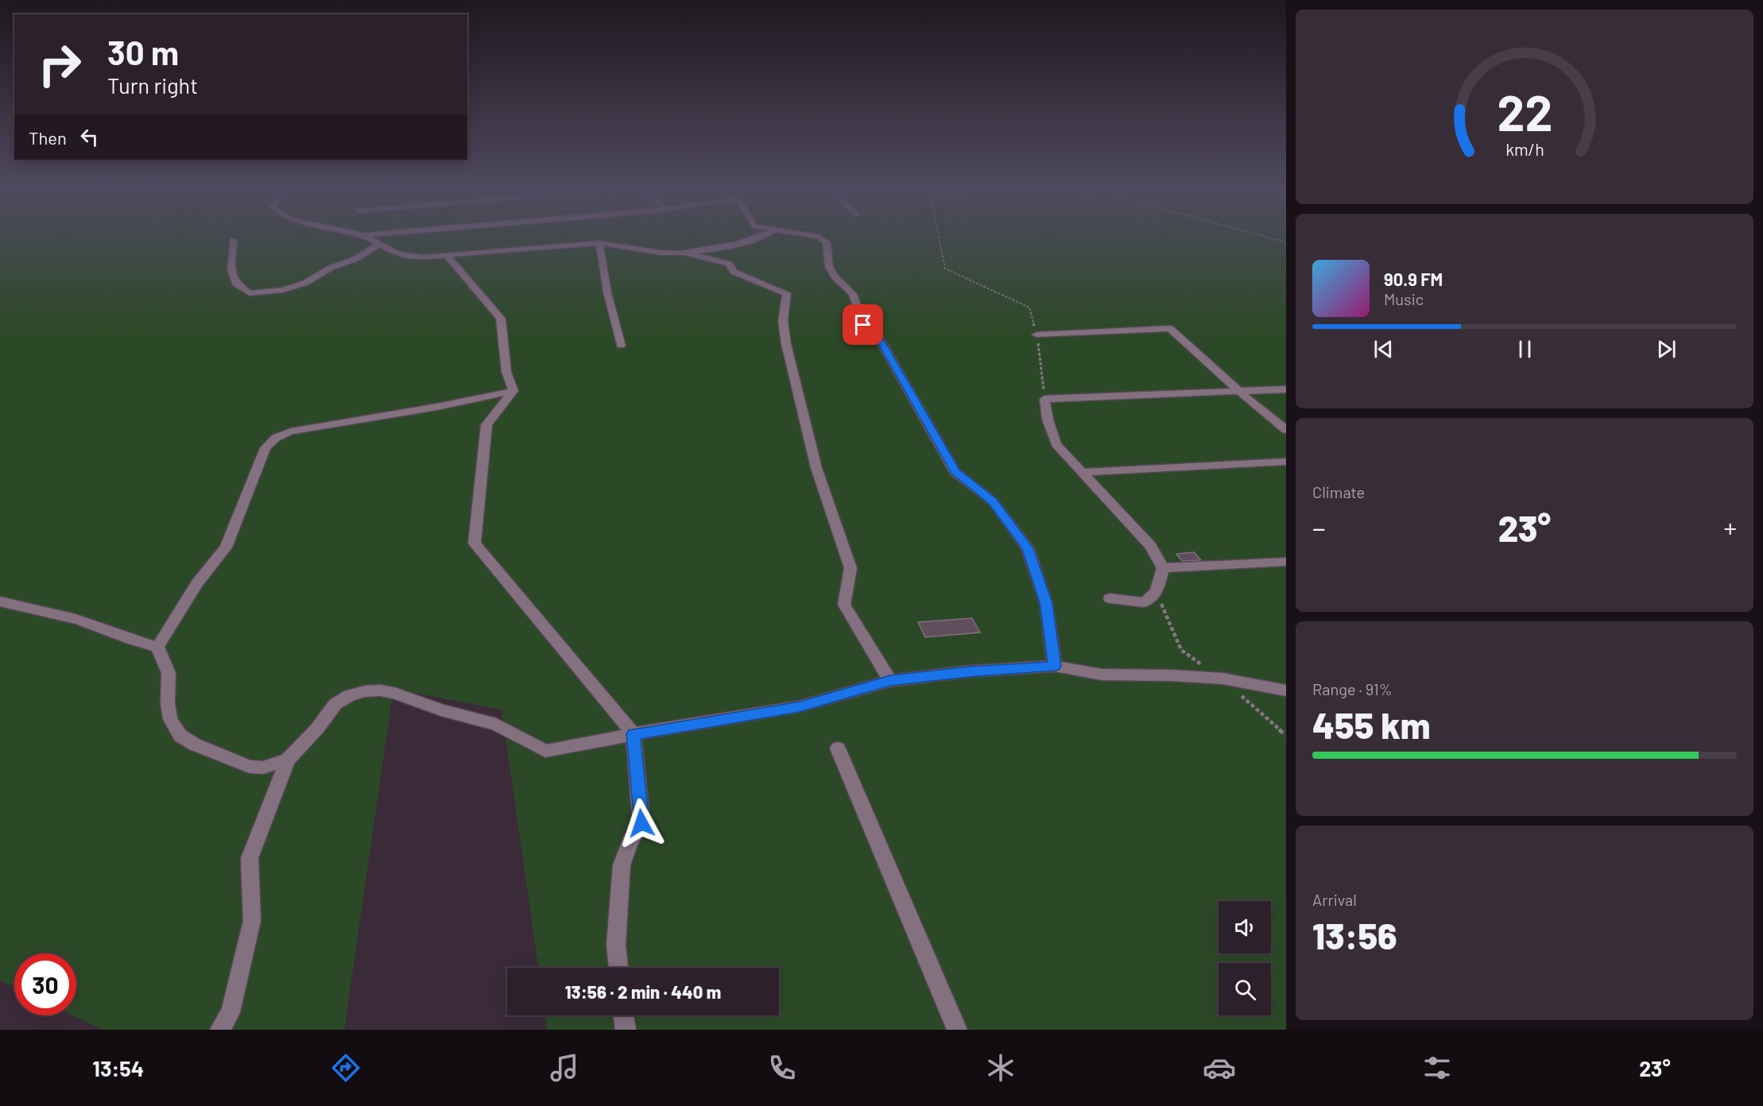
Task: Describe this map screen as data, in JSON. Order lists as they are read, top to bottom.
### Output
{
  "page": {
    "turn": ["30 m", "Turn right"],
    "then": "Then",
    "song": ["90.9 FM", "Music"],
    "tile": [
      "Climate",
      ["Range · 91%", "455 km"],
      ["Arrival", "13:56"]
    ],
    "heat": ["−", "23°", "+"],
    "limit": "30",
    "trip": "13:56 · 2 min · 440 m",
    "tabs": ["13:54", "23°"],
    "gauge": ["22", "km/h"]
  }
}
